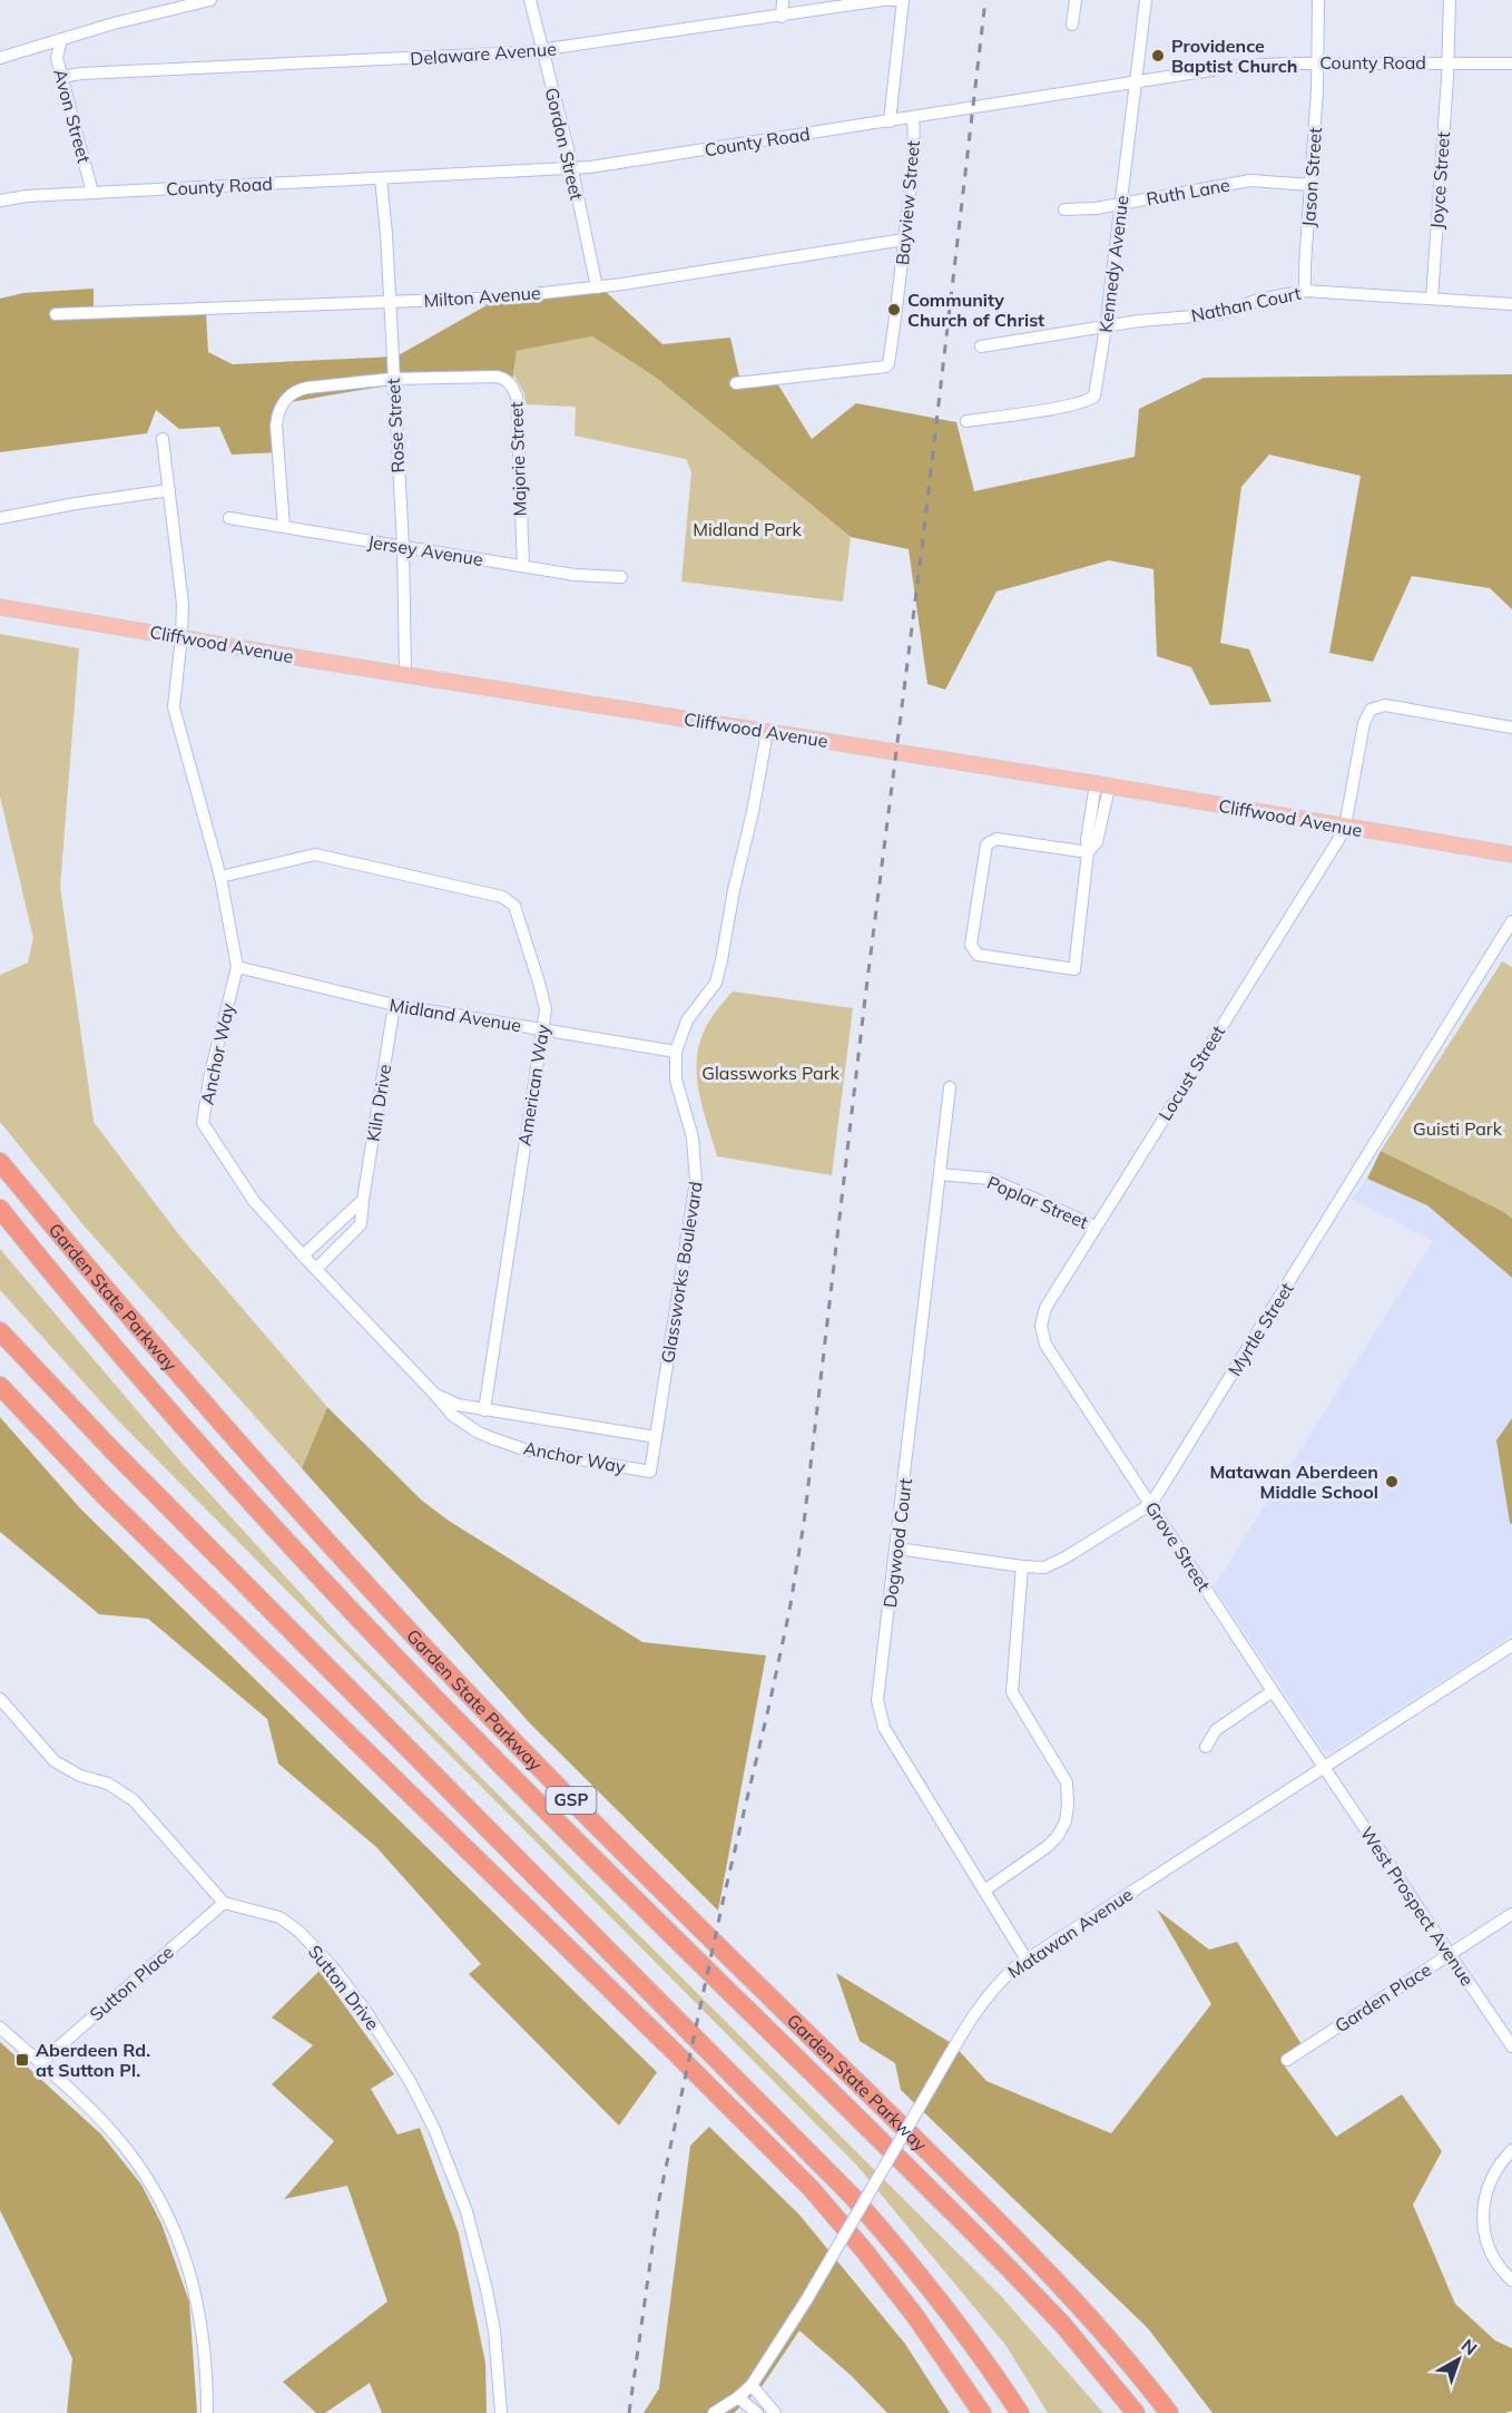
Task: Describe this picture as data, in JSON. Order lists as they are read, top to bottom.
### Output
{
  "streets": {
    "highway": ["Garden State Parkway", "GSP"],
    "main road": ["Cliffwood Avenue"],
    "street": [
      "Delaware Avenue",
      "County Road",
      "Avon Street",
      "Gordon Street",
      "Jason Street",
      "Joyce Street",
      "Ruth Lane",
      "Bayview Street",
      "Kennedy Avenue",
      "Milton Avenue",
      "Nathan Court",
      "Rose Street",
      "Majorie Street",
      "Jersey Avenue",
      "Midland Avenue",
      "Anchor Way",
      "Locust Street",
      "American Way",
      "Kiln Drive",
      "Poplar Street",
      "Glassworks Boulevard",
      "Myrtle Street",
      "Dogwood Court",
      "Grove Street",
      "West Prospect Avenue",
      "Matawan Avenue",
      "Sutton Place",
      "Sutton Drive",
      "Garden Place"
    ]
  },
  "crossings": [
    ["Delaware Avenue", "Avon Street"],
    ["Delaware Avenue", "Gordon Street"],
    ["Delaware Avenue", "Bayview Street"],
    ["County Road", "Avon Street"],
    ["County Road", "Gordon Street"],
    ["County Road", "Jason Street"],
    ["County Road", "Joyce Street"],
    ["County Road", "Bayview Street"],
    ["County Road", "Kennedy Avenue"],
    ["County Road", "Rose Street"],
    ["Gordon Street", "Milton Avenue"],
    ["Jason Street", "Ruth Lane"],
    ["Jason Street", "Nathan Court"],
    ["Joyce Street", "Nathan Court"],
    ["Ruth Lane", "Kennedy Avenue"],
    ["Bayview Street", "Milton Avenue"],
    ["Kennedy Avenue", "Nathan Court"],
    ["Milton Avenue", "Rose Street"],
    ["Rose Street", "Majorie Street"],
    ["Rose Street", "Jersey Avenue"],
    ["Rose Street", "Cliffwood Avenue"],
    ["Majorie Street", "Jersey Avenue"],
    ["Cliffwood Avenue", "Anchor Way"],
    ["Cliffwood Avenue", "Locust Street"],
    ["Cliffwood Avenue", "Glassworks Boulevard"],
    ["Midland Avenue", "Anchor Way"],
    ["Midland Avenue", "American Way"],
    ["Midland Avenue", "Kiln Drive"],
    ["Midland Avenue", "Glassworks Boulevard"],
    ["Anchor Way", "American Way"],
    ["Anchor Way", "Kiln Drive"],
    ["Anchor Way", "Glassworks Boulevard"],
    ["Locust Street", "Poplar Street"],
    ["Locust Street", "Grove Street"],
    ["Poplar Street", "Dogwood Court"],
    ["Myrtle Street", "Dogwood Court"],
    ["Myrtle Street", "Grove Street"],
    ["Dogwood Court", "Matawan Avenue"],
    ["Grove Street", "West Prospect Avenue"],
    ["Grove Street", "Matawan Avenue"],
    ["West Prospect Avenue", "Matawan Avenue"],
    ["West Prospect Avenue", "Garden Place"],
    ["Sutton Place", "Sutton Drive"]
  ],
  "parks": ["Midland Park", "Glassworks Park", "Guisti Park"],
  "places": {
    "other": ["Providence Baptist Church", "Community Church of Christ", "Matawan Aberdeen Middle School"],
    "transit": ["Aberdeen Rd. at Sutton Pl."]
  },
  "north": "top right"
}
